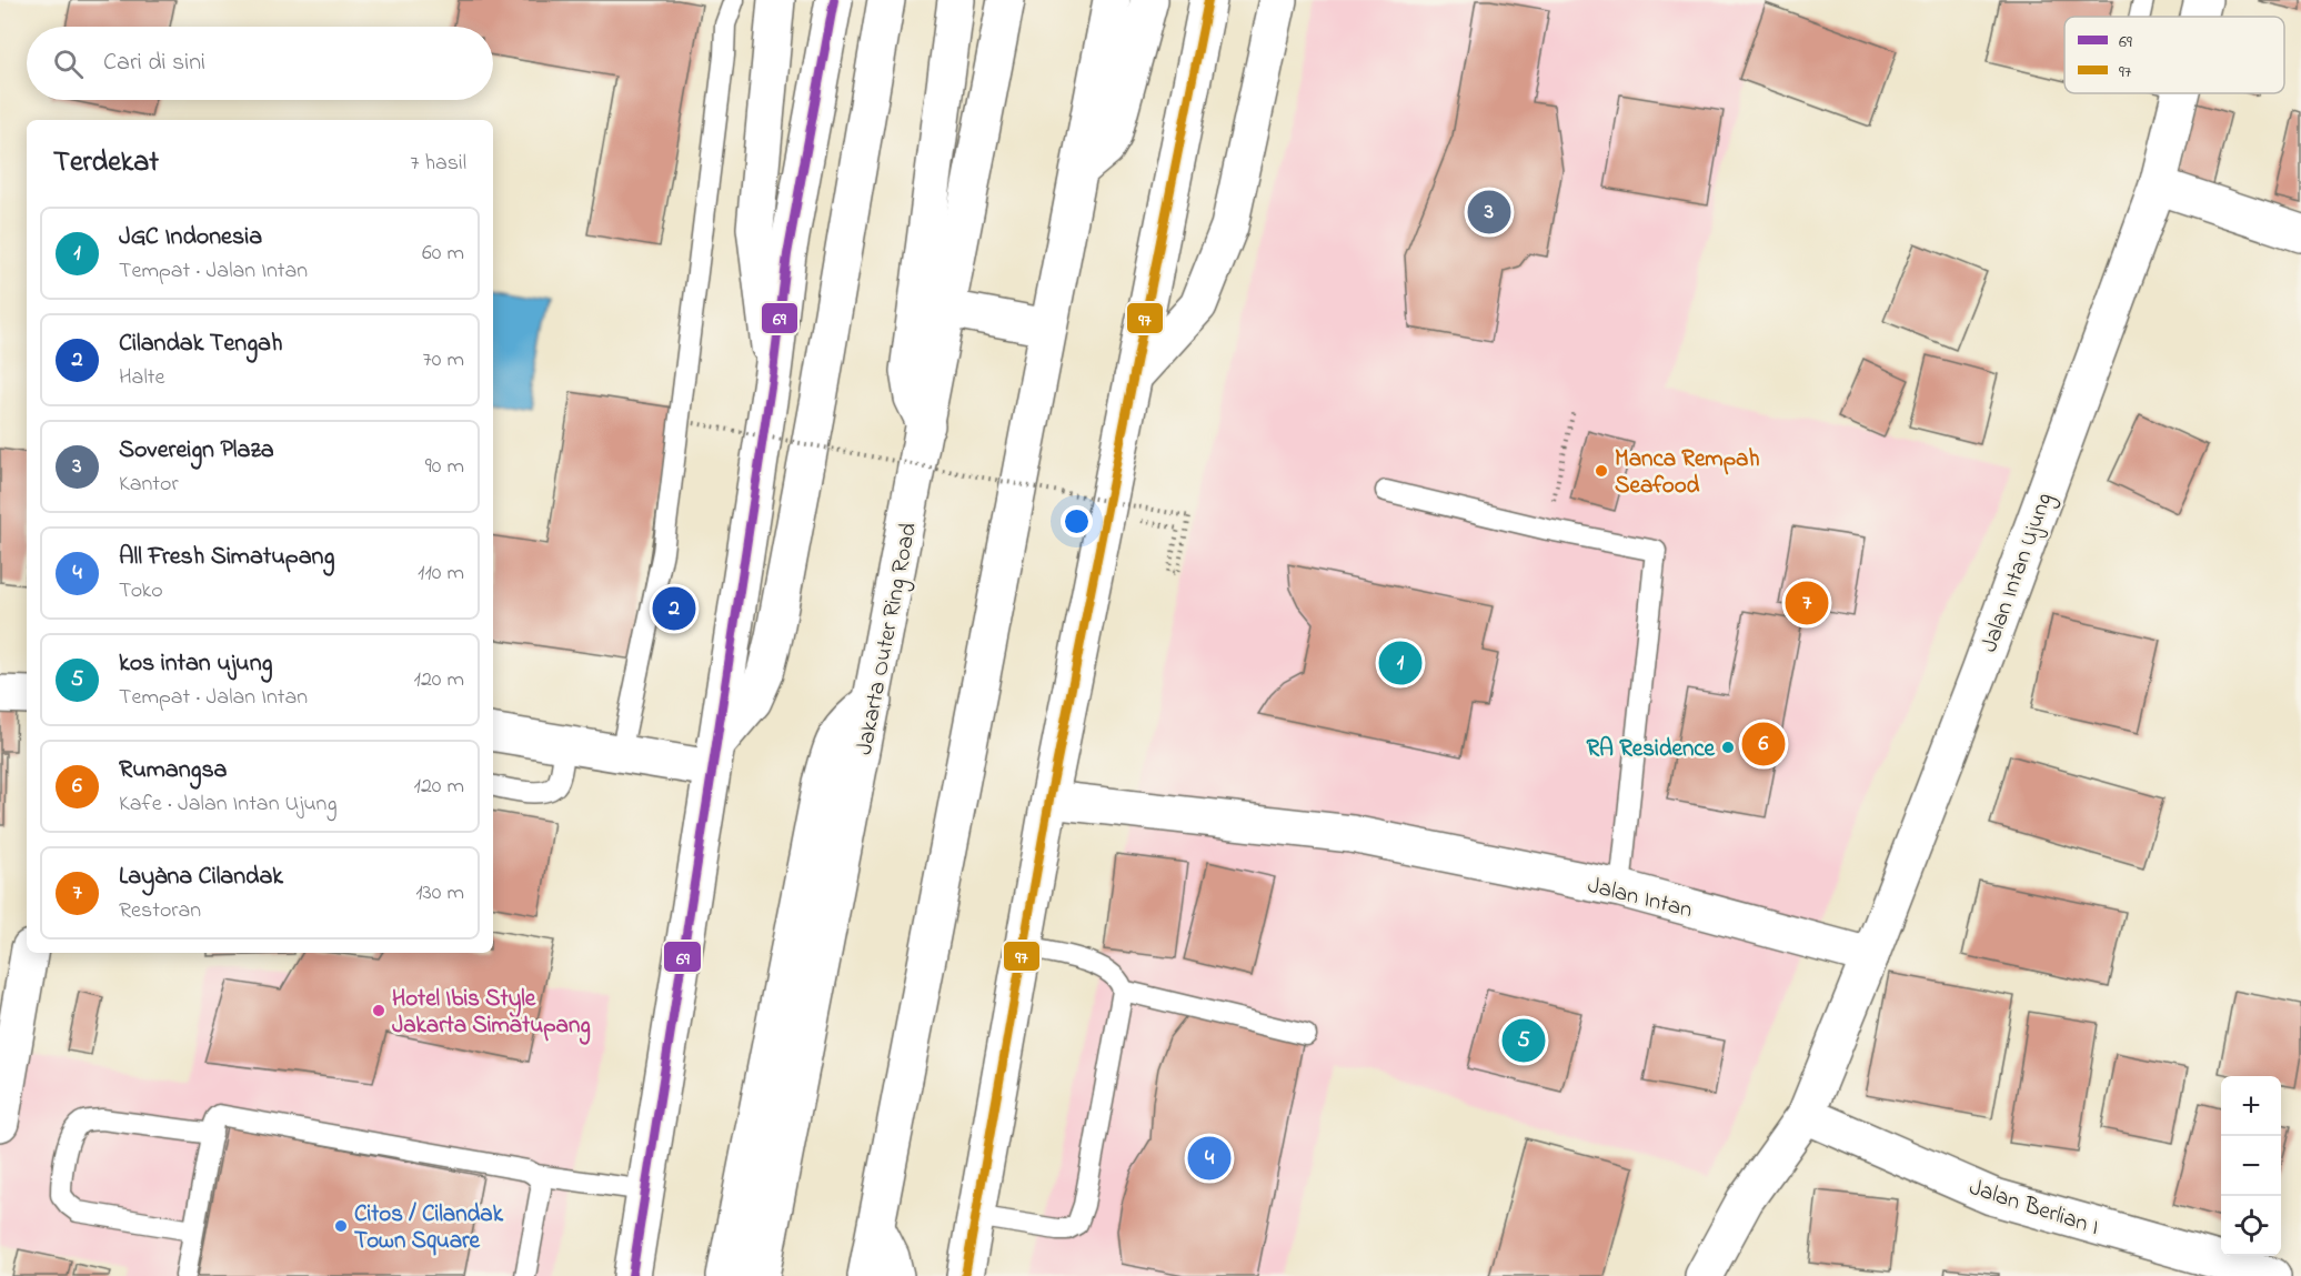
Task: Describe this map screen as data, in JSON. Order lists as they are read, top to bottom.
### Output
{
  "streets": {
    "main road": [
      "Jalan Intan Ujung",
      "Jakarta Outer Ring Road",
      "Jalan Intan",
      "Jalan Berlian I"
    ]
  },
  "crossings": [
    ["Jalan Intan Ujung", "Jalan Intan"]
  ],
  "places": [
    "Manca Rempah Seafood",
    "RA Residence",
    "Hotel Ibis Style Jakarta Simatupang",
    "Citos / Cilandak Town Square"
  ],
  "lines": ["transit line 69", "transit line 97"],
  "legend": ["69", "97"],
  "page": {
    "search": "Cari di sini",
    "heading": ["Terdekat", "7 hasil"],
    "pins": [
      "3",
      "7",
      "2",
      "1",
      "6",
      "5",
      "4"
    ],
    "list": [
      {
        "mark": "1",
        "name": "JGC Indonesia",
        "note": "Tempat · Jalan Intan",
        "value": "60 m"
      },
      {
        "mark": "2",
        "name": "Cilandak Tengah",
        "note": "Halte",
        "value": "70 m"
      },
      {
        "mark": "3",
        "name": "Sovereign Plaza",
        "note": "Kantor",
        "value": "90 m"
      },
      {
        "mark": "4",
        "name": "All Fresh Simatupang",
        "note": "Toko",
        "value": "110 m"
      },
      {
        "mark": "5",
        "name": "kos intan ujung",
        "note": "Tempat · Jalan Intan",
        "value": "120 m"
      },
      {
        "mark": "6",
        "name": "Rumangsa",
        "note": "Kafe · Jalan Intan Ujung",
        "value": "120 m"
      },
      {
        "mark": "7",
        "name": "Layàna Cilandak",
        "note": "Restoran",
        "value": "130 m"
      }
    ],
    "map_buttons": ["+", "−"]
  }
}
